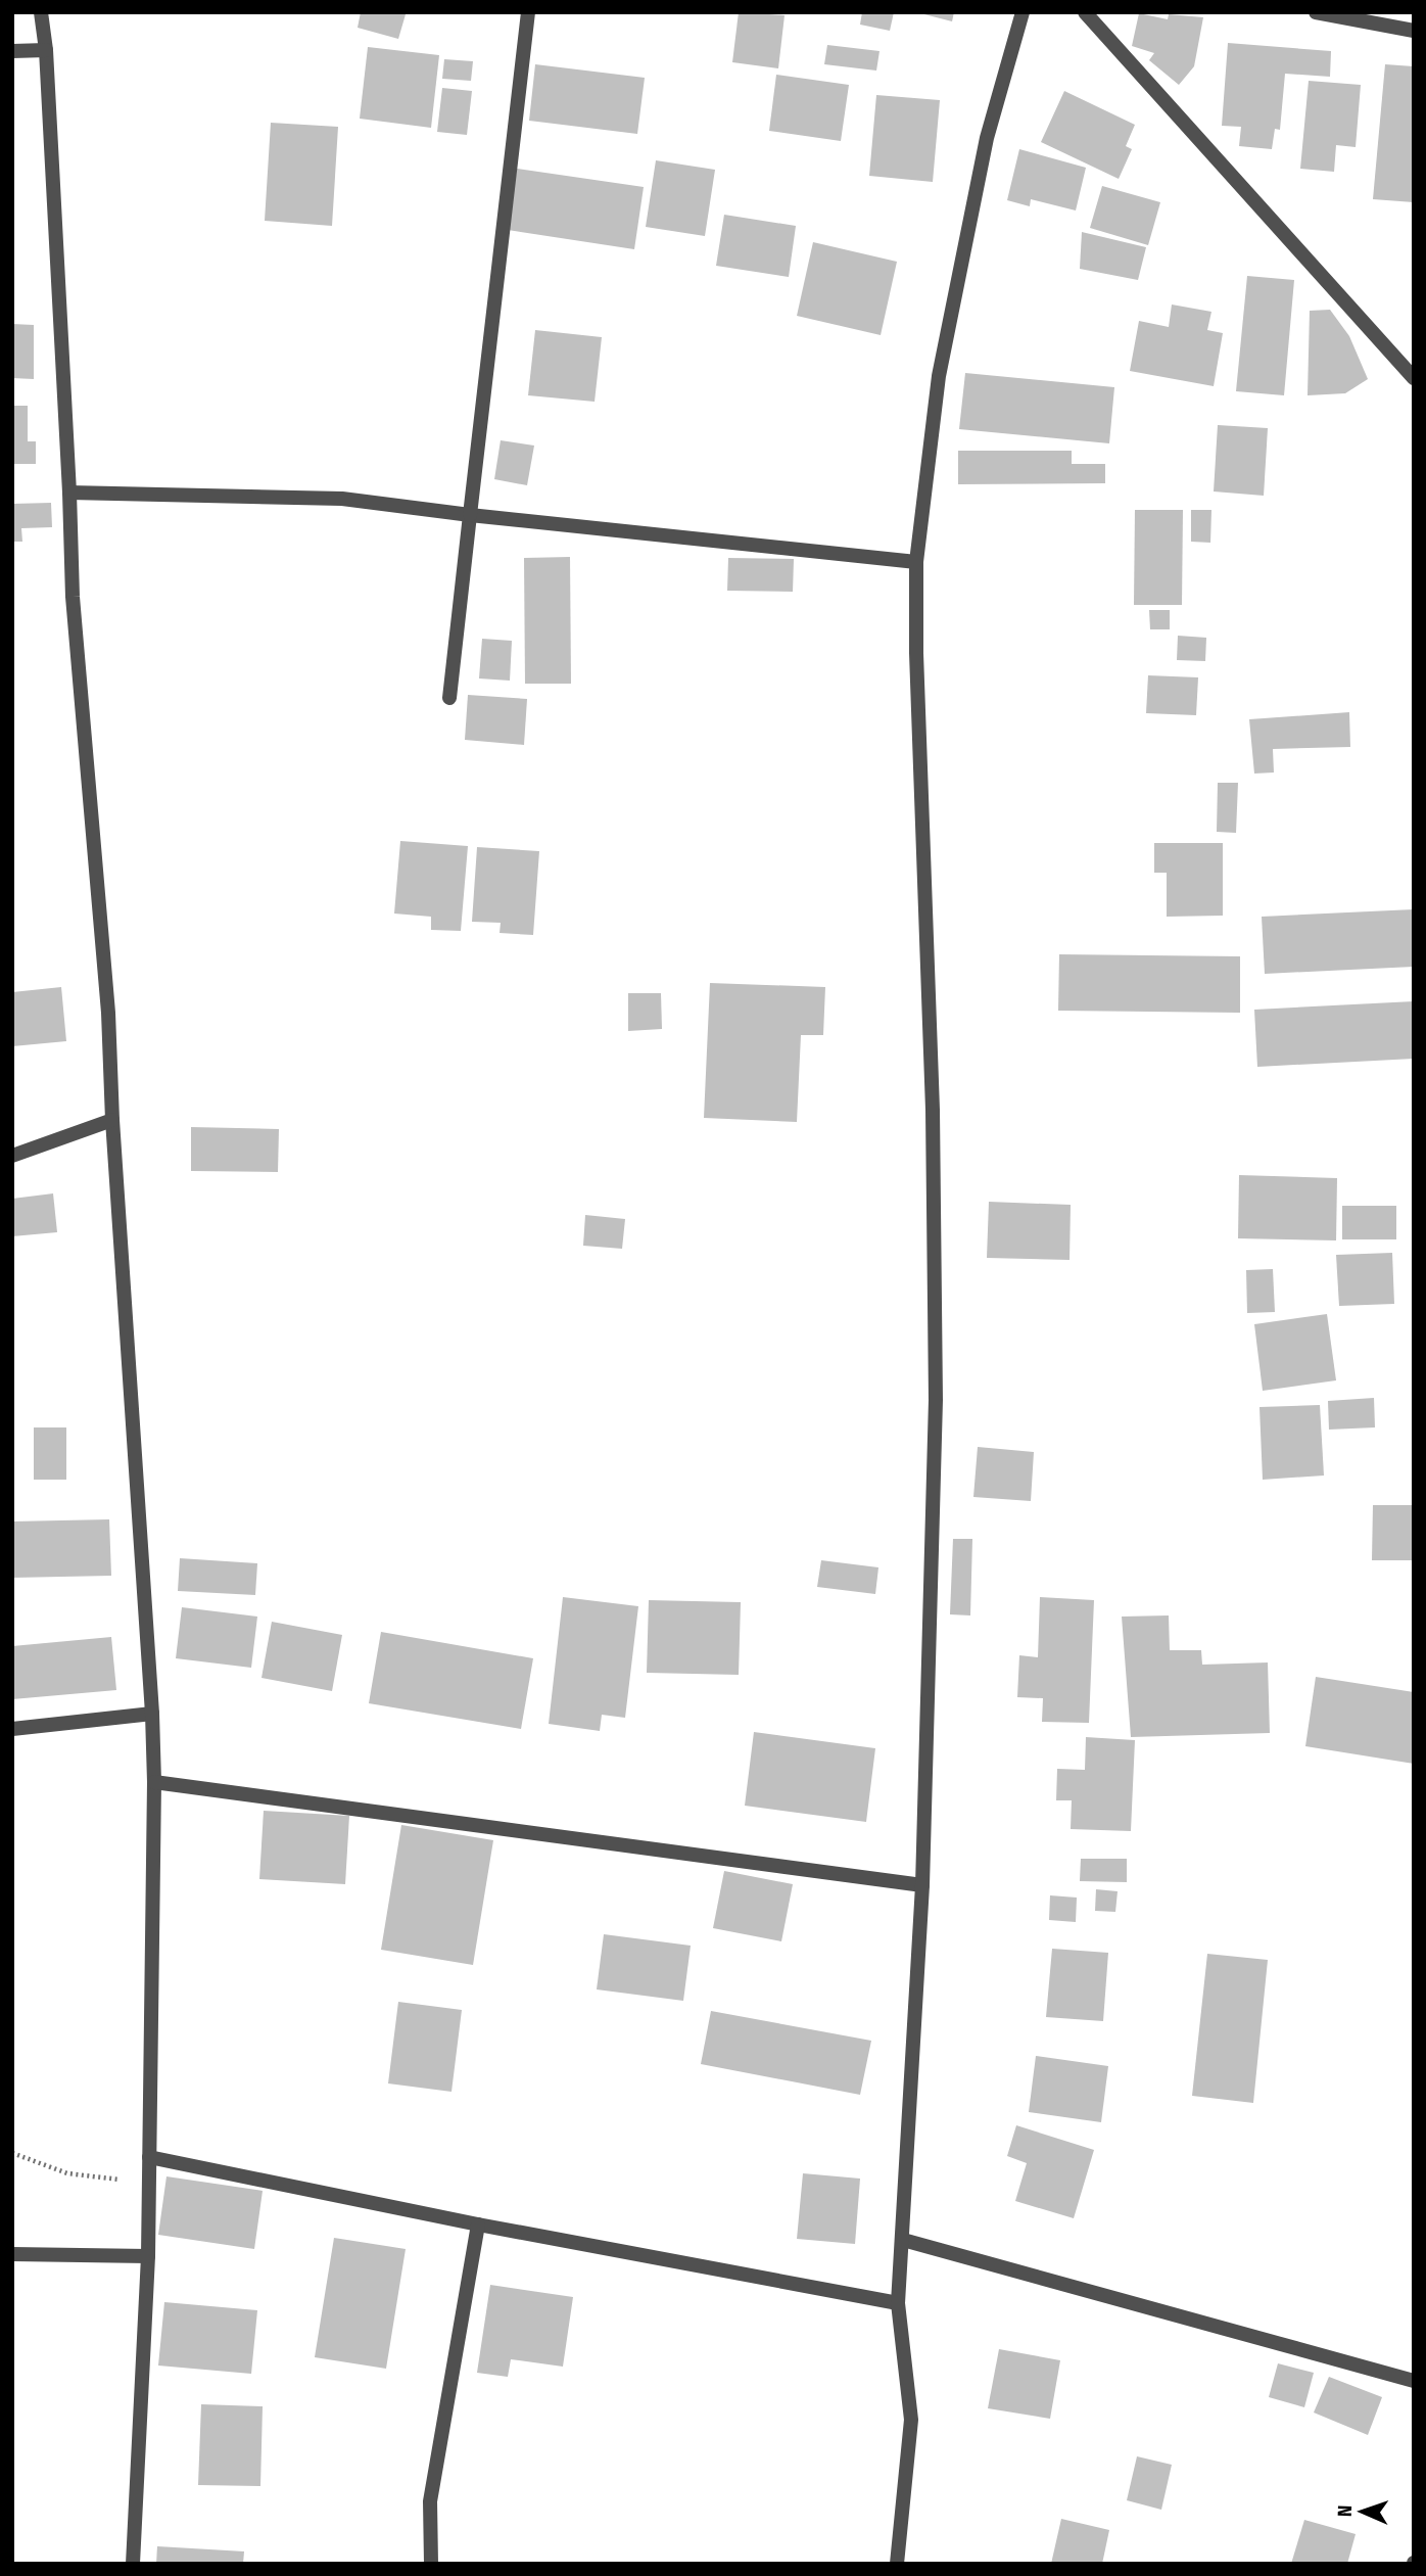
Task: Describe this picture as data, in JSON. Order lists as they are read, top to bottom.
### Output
{
  "north": "left"
}
